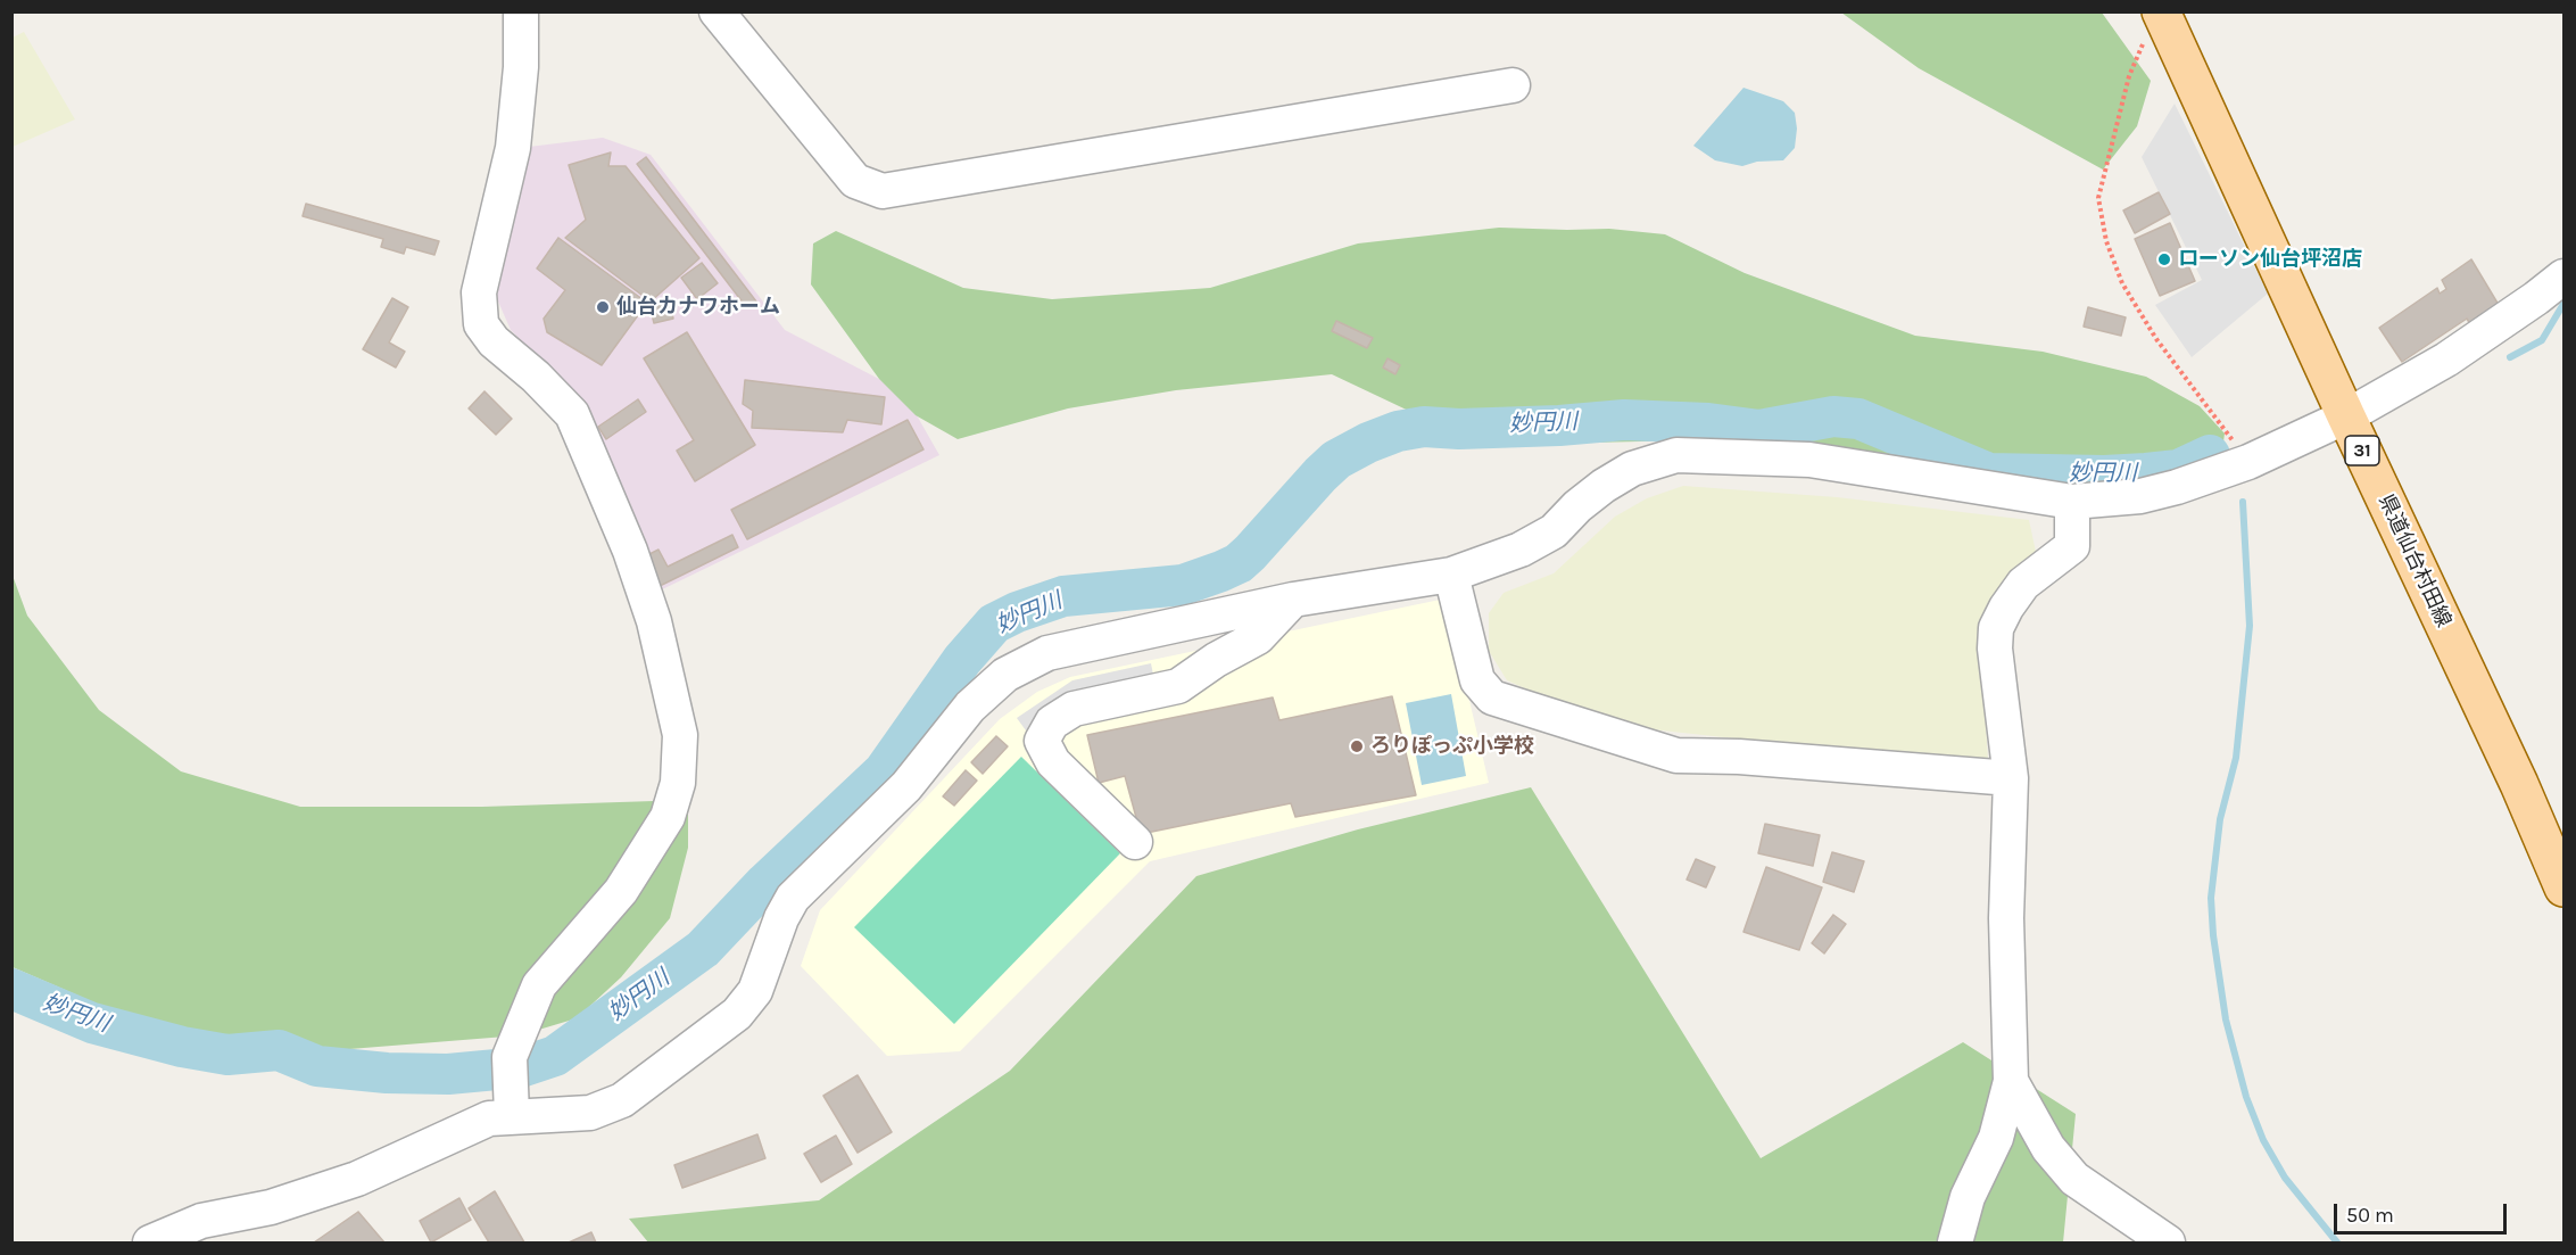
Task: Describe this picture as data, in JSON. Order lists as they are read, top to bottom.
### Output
{
  "streets": {
    "main road": ["31", "県道仙台村田線"]
  },
  "water": ["妙円川"],
  "places": ["ローソン仙台坪沼店", "仙台カナワホーム", "ろりぽっぷ小学校"],
  "scale_bar": "50 m"
}
